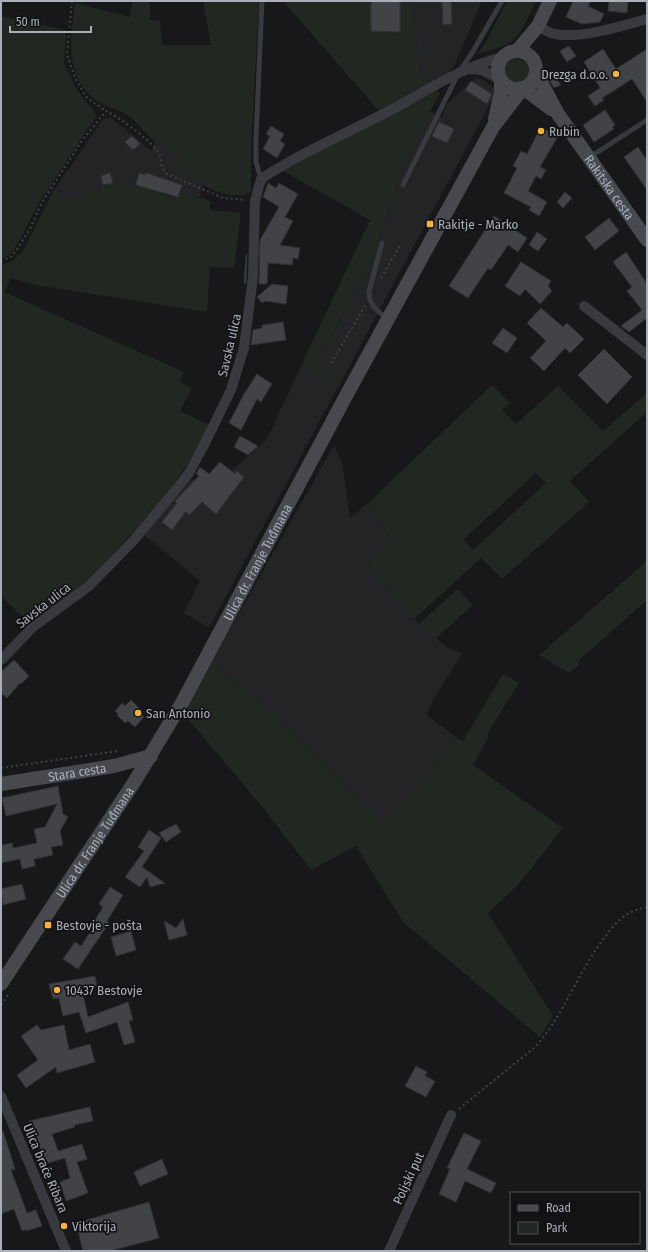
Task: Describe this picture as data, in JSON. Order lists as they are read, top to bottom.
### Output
{
  "streets": {
    "main road": ["Rakitska cesta", "Ulica dr. Franje Tuđmana", "Stara cesta"],
    "street": ["Savska ulica", "Ulica braće Ribara", "Poljski put"]
  },
  "crossings": [
    ["Rakitska cesta", "Ulica dr. Franje Tuđmana"],
    ["Ulica dr. Franje Tuđmana", "Stara cesta"]
  ],
  "places": {
    "other": [
      "Drezga d.o.o.",
      "Rubin",
      "San Antonio",
      "10437 Bestovje",
      "Viktorija"
    ],
    "transit": ["Rakitje - Marko", "Bestovje - pošta"]
  },
  "legend": ["Road", "Park"],
  "scale_bar": "50 m"
}
